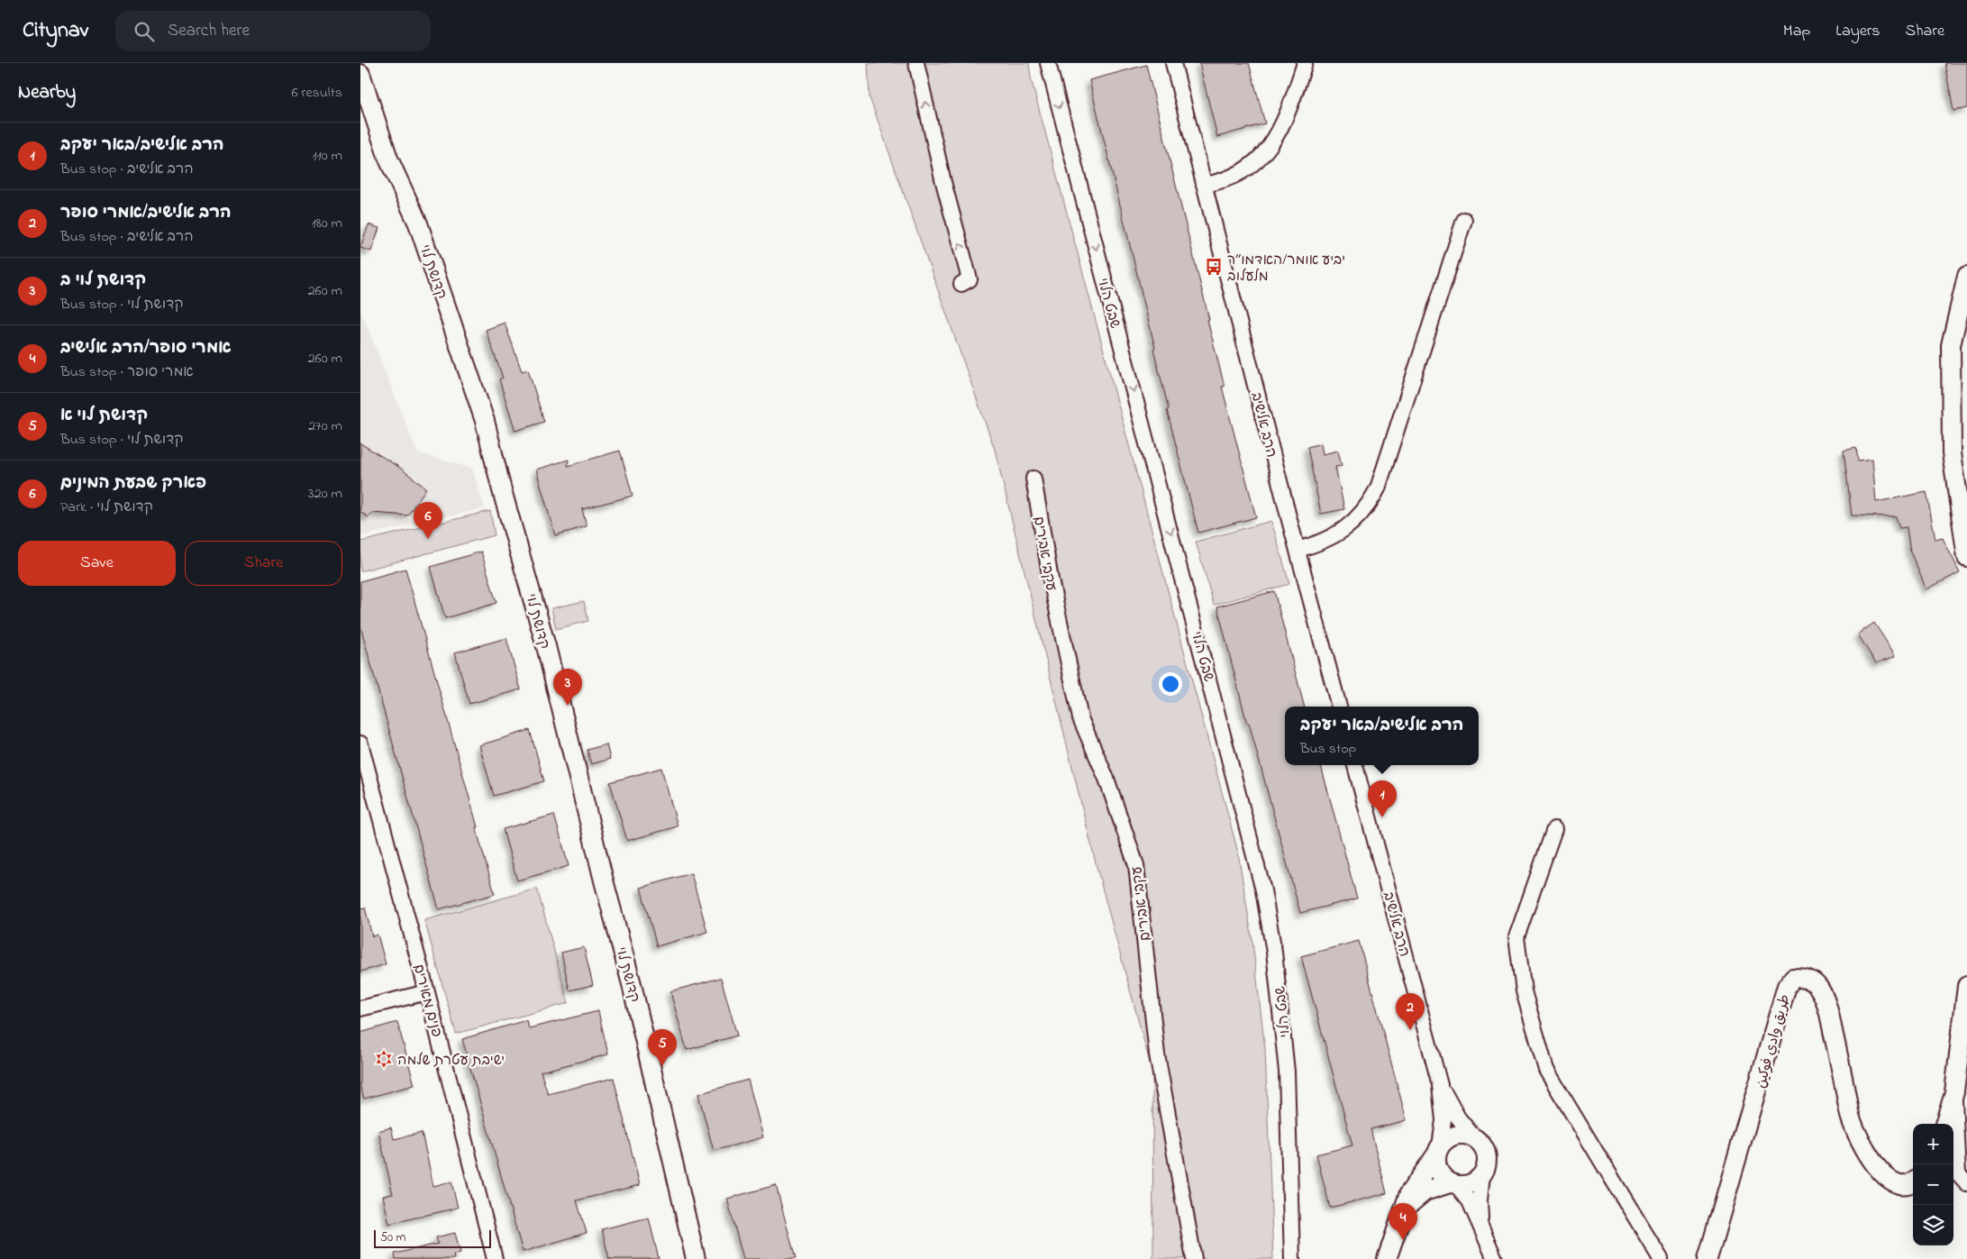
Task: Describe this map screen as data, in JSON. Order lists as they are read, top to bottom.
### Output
{
  "streets": {
    "street": [
      "קדושת לוי",
      "שבט הלוי",
      "הרב אלישיב",
      "עקבי אבירים",
      "פנים מאירים",
      "طريق وادي فوکين"
    ]
  },
  "one_way": ["שבט הלוי"],
  "places": {
    "bus stop": ["יביע אומר/האדמו״ר מלעלוב"],
    "synagogue": ["ישיבת עטרת שלמה"]
  },
  "scale_bar": "50 m",
  "page": {
    "header": "Citynav",
    "search": "Search here",
    "nav": ["Map", "Layers", "Share"],
    "heading": ["Nearby", "6 results"],
    "list": [
      {
        "mark": "1",
        "name": "הרב אלישיב/באר יעקב",
        "note": "Bus stop · הרב אלישיב",
        "value": "110 m"
      },
      {
        "mark": "2",
        "name": "הרב אלישיב/אמרי סופר",
        "note": "Bus stop · הרב אלישיב",
        "value": "180 m"
      },
      {
        "mark": "3",
        "name": "קדושת לוי ב",
        "note": "Bus stop · קדושת לוי",
        "value": "260 m"
      },
      {
        "mark": "4",
        "name": "אמרי סופר/הרב אלישיב",
        "note": "Bus stop · אמרי סופר",
        "value": "260 m"
      },
      {
        "mark": "5",
        "name": "קדושת לוי א",
        "note": "Bus stop · קדושת לוי",
        "value": "270 m"
      },
      {
        "mark": "6",
        "name": "פארק שבעת המינים",
        "note": "Park · קדושת לוי",
        "value": "320 m"
      }
    ],
    "pins": [
      "6",
      "3",
      "1",
      "2",
      "5",
      "4"
    ],
    "buttons": ["Save", "Share"],
    "popup": ["הרב אלישיב/באר יעקב", "Bus stop"],
    "map_buttons": ["+", "−"],
    "scale": "50 m"
  }
}
